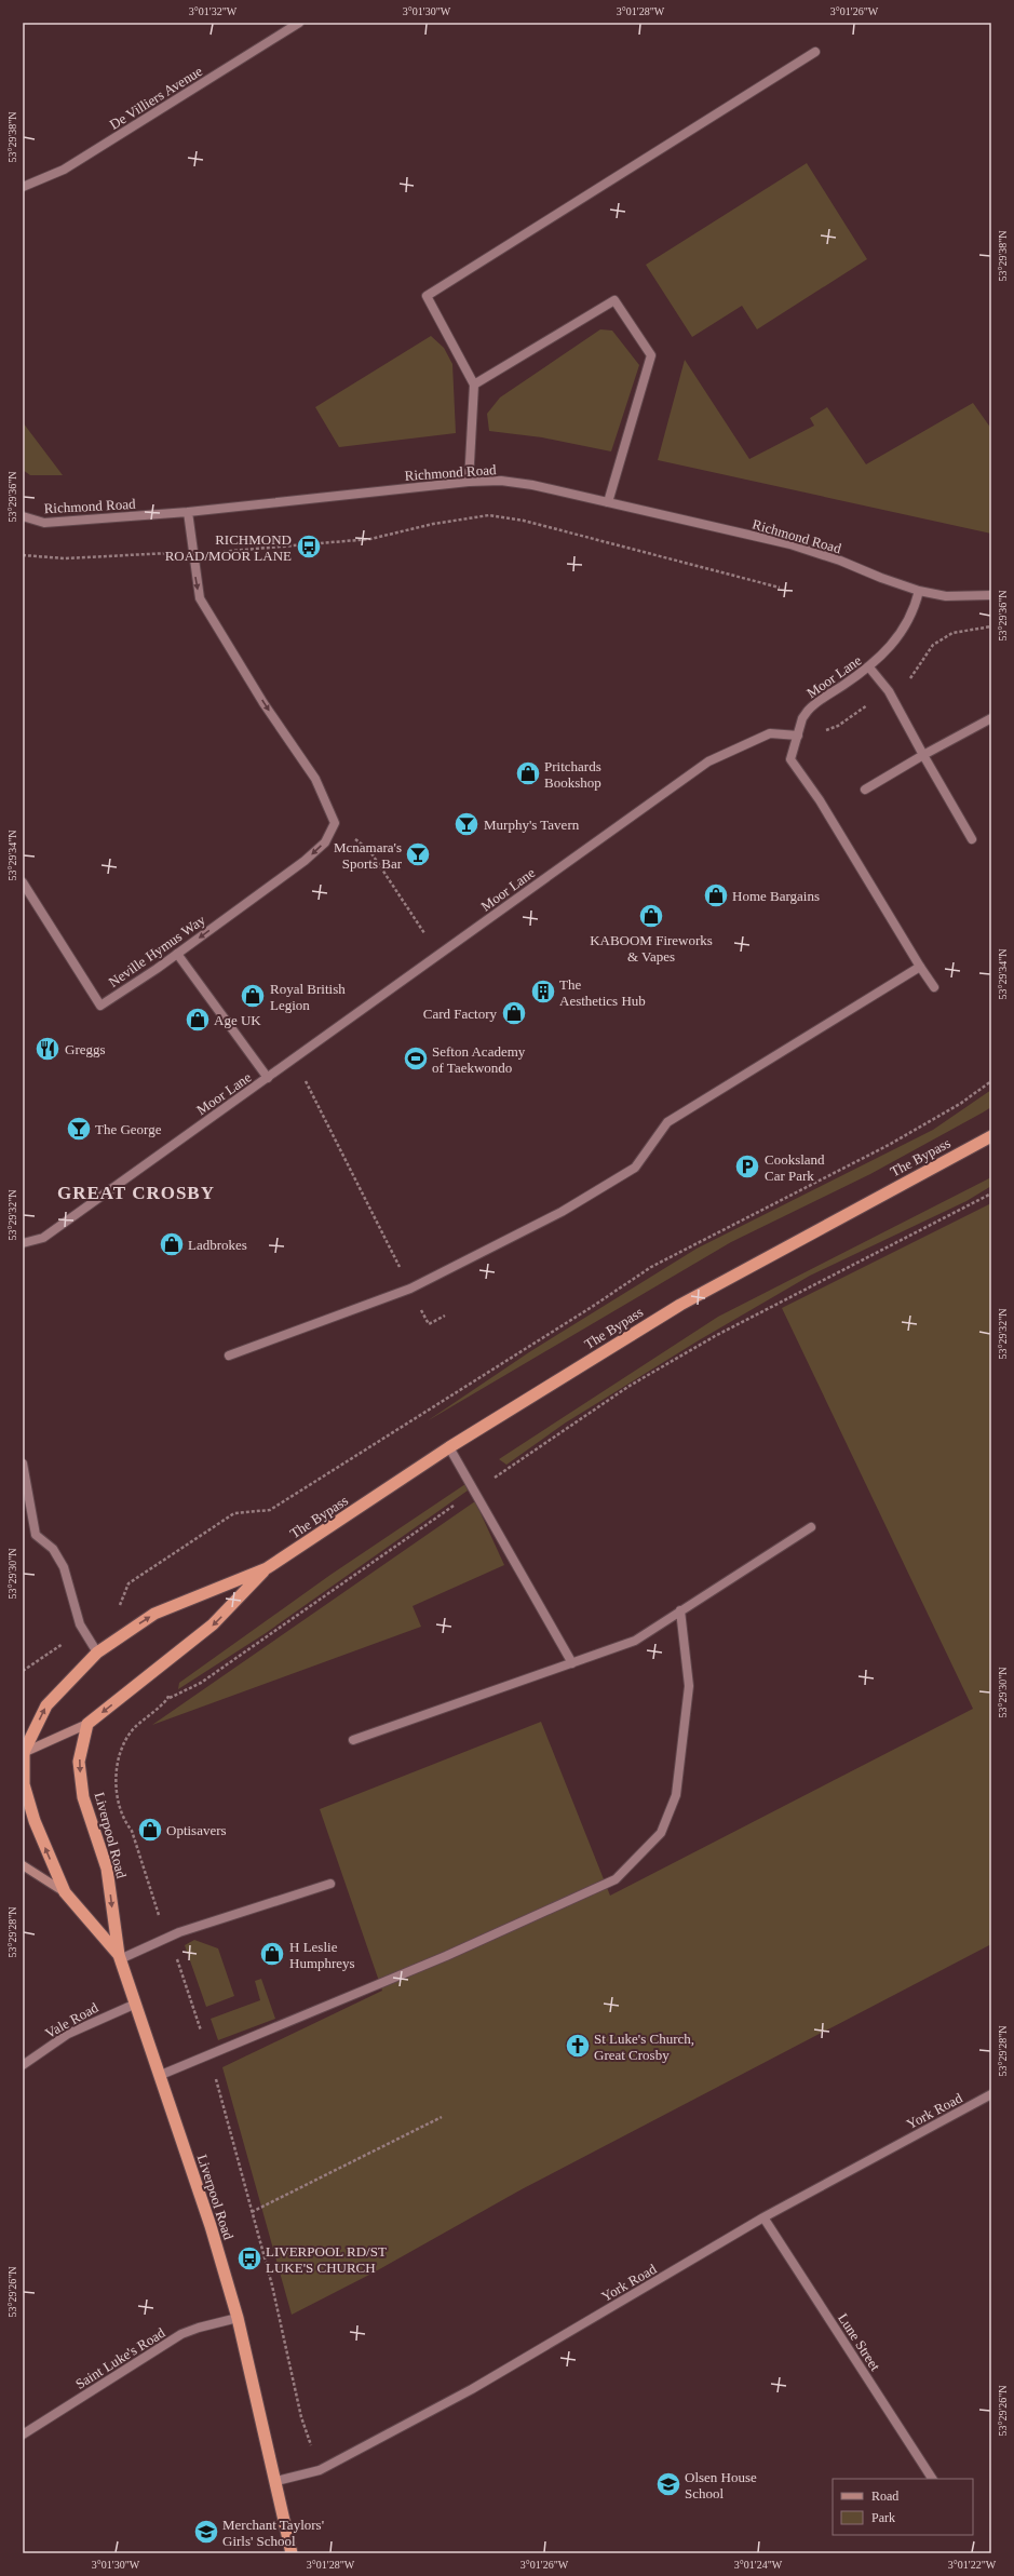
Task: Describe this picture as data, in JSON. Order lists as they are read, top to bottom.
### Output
{
  "streets": {
    "highway": ["The Bypass", "Liverpool Road"],
    "street": [
      "De Villiers Avenue",
      "Richmond Road",
      "Moor Lane",
      "Neville Hymus Way",
      "Vale Road",
      "York Road",
      "Lune Street",
      "Saint Luke's Road"
    ]
  },
  "crossings": [
    ["Richmond Road", "Moor Lane"],
    ["The Bypass", "Liverpool Road"],
    ["Liverpool Road", "Vale Road"],
    ["Liverpool Road", "York Road"],
    ["Liverpool Road", "Saint Luke's Road"],
    ["York Road", "Lune Street"]
  ],
  "one_way": ["Neville Hymus Way"],
  "districts": ["GREAT CROSBY"],
  "places": {
    "bus stop": ["RICHMOND ROAD/MOOR LANE", "LIVERPOOL RD/ST LUKE'S CHURCH"],
    "shop": [
      "Pritchards Bookshop",
      "Home Bargains",
      "KABOOM Fireworks & Vapes",
      "Royal British Legion",
      "Card Factory",
      "Age UK",
      "Ladbrokes",
      "Optisavers",
      "H Leslie Humphreys"
    ],
    "bar": ["Murphy's Tavern", "Mcnamara's Sports Bar", "The George"],
    "building": ["The Aesthetics Hub"],
    "restaurant": ["Greggs"],
    "sports": ["Sefton Academy of Taekwondo"],
    "parking": ["Cooksland Car Park"],
    "church": ["St Luke's Church, Great Crosby"],
    "school or university": ["Olsen House School", "Merchant Taylors' Girls' School"]
  },
  "legend": ["Road", "Park"],
  "coordinates": [
    "3°01'32\"W",
    "3°01'30\"W",
    "3°01'28\"W",
    "3°01'26\"W",
    "53°29'38\"N",
    "53°29'36\"N",
    "53°29'34\"N",
    "53°29'32\"N",
    "53°29'30\"N",
    "53°29'28\"N",
    "53°29'26\"N",
    "3°01'24\"W",
    "3°01'22\"W"
  ]
}
